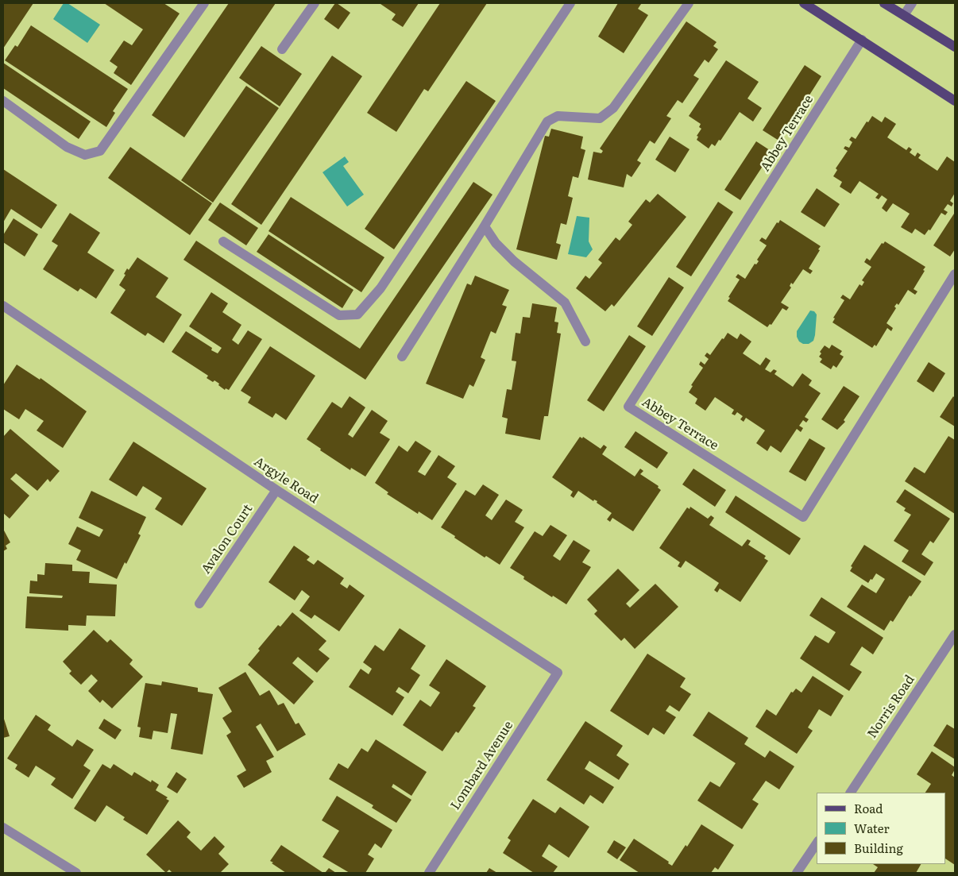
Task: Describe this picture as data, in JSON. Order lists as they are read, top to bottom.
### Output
{
  "streets": {
    "street": [
      "Abbey Terrace",
      "Argyle Road",
      "Avalon Court",
      "Norris Road",
      "Lombard Avenue"
    ]
  },
  "crossings": [
    ["Argyle Road", "Avalon Court"],
    ["Argyle Road", "Lombard Avenue"]
  ],
  "legend": ["Road", "Water", "Building"]
}
